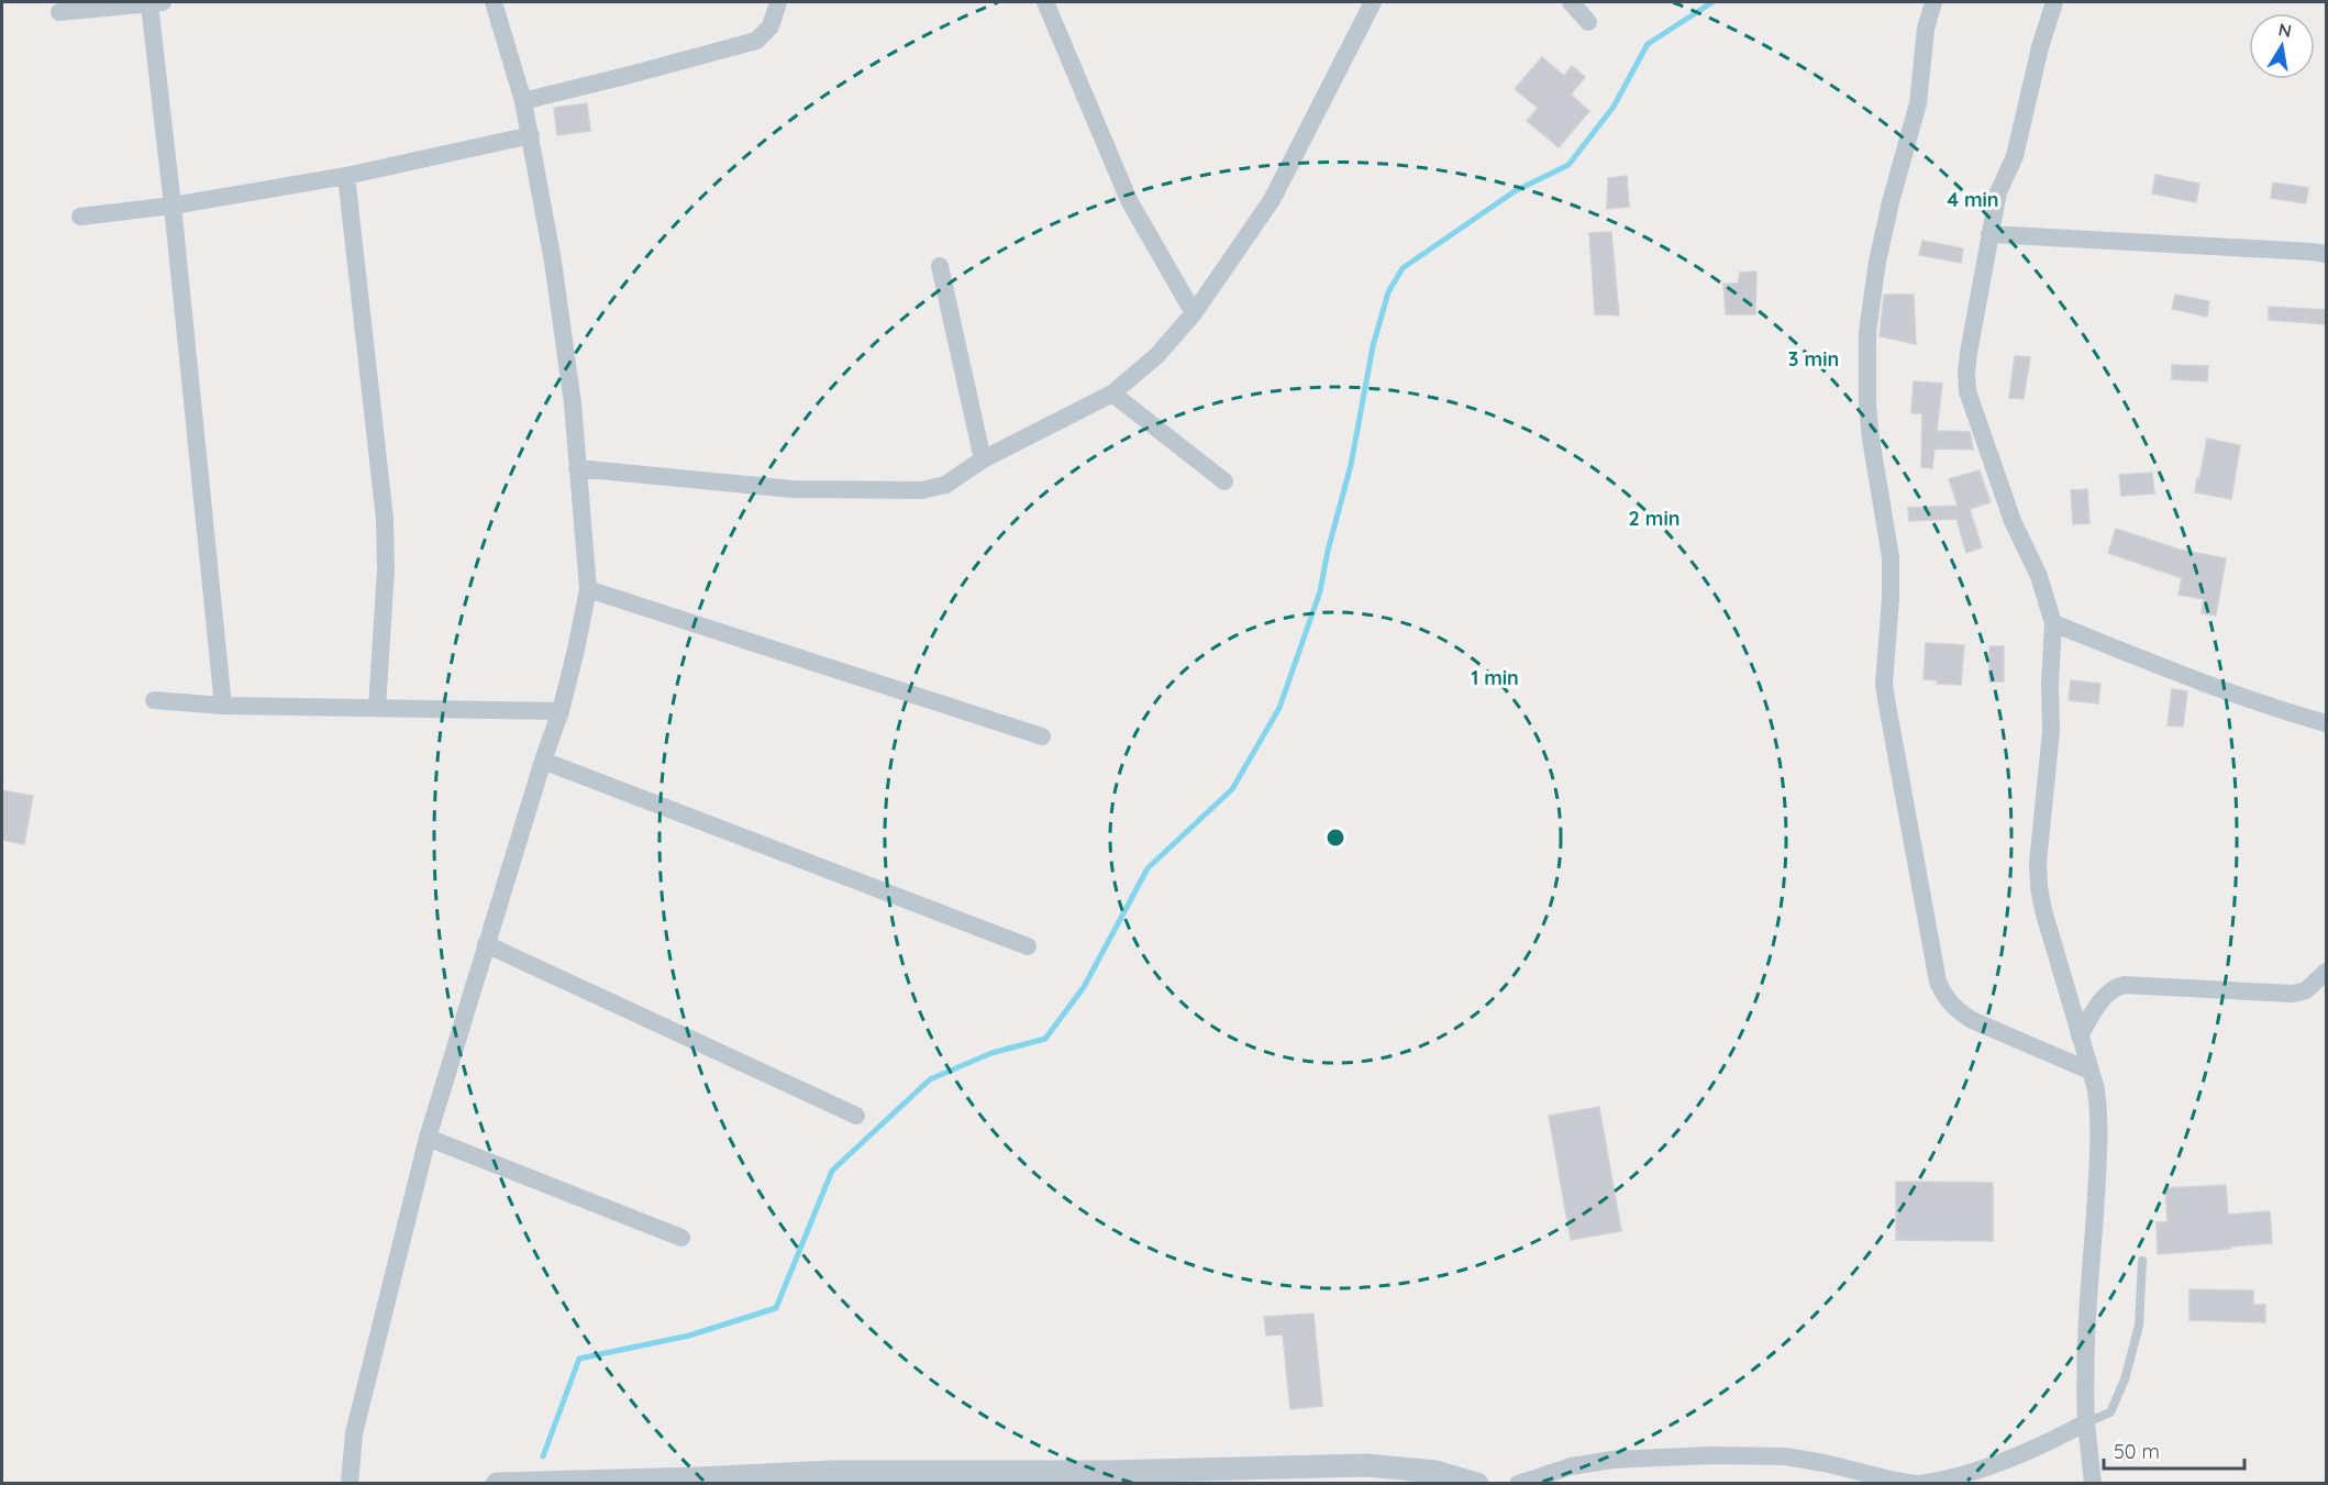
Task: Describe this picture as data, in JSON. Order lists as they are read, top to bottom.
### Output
{
  "scale_bar": "50 m",
  "north": "top",
  "rings": [
    "4 min",
    "3 min",
    "2 min",
    "1 min"
  ]
}
